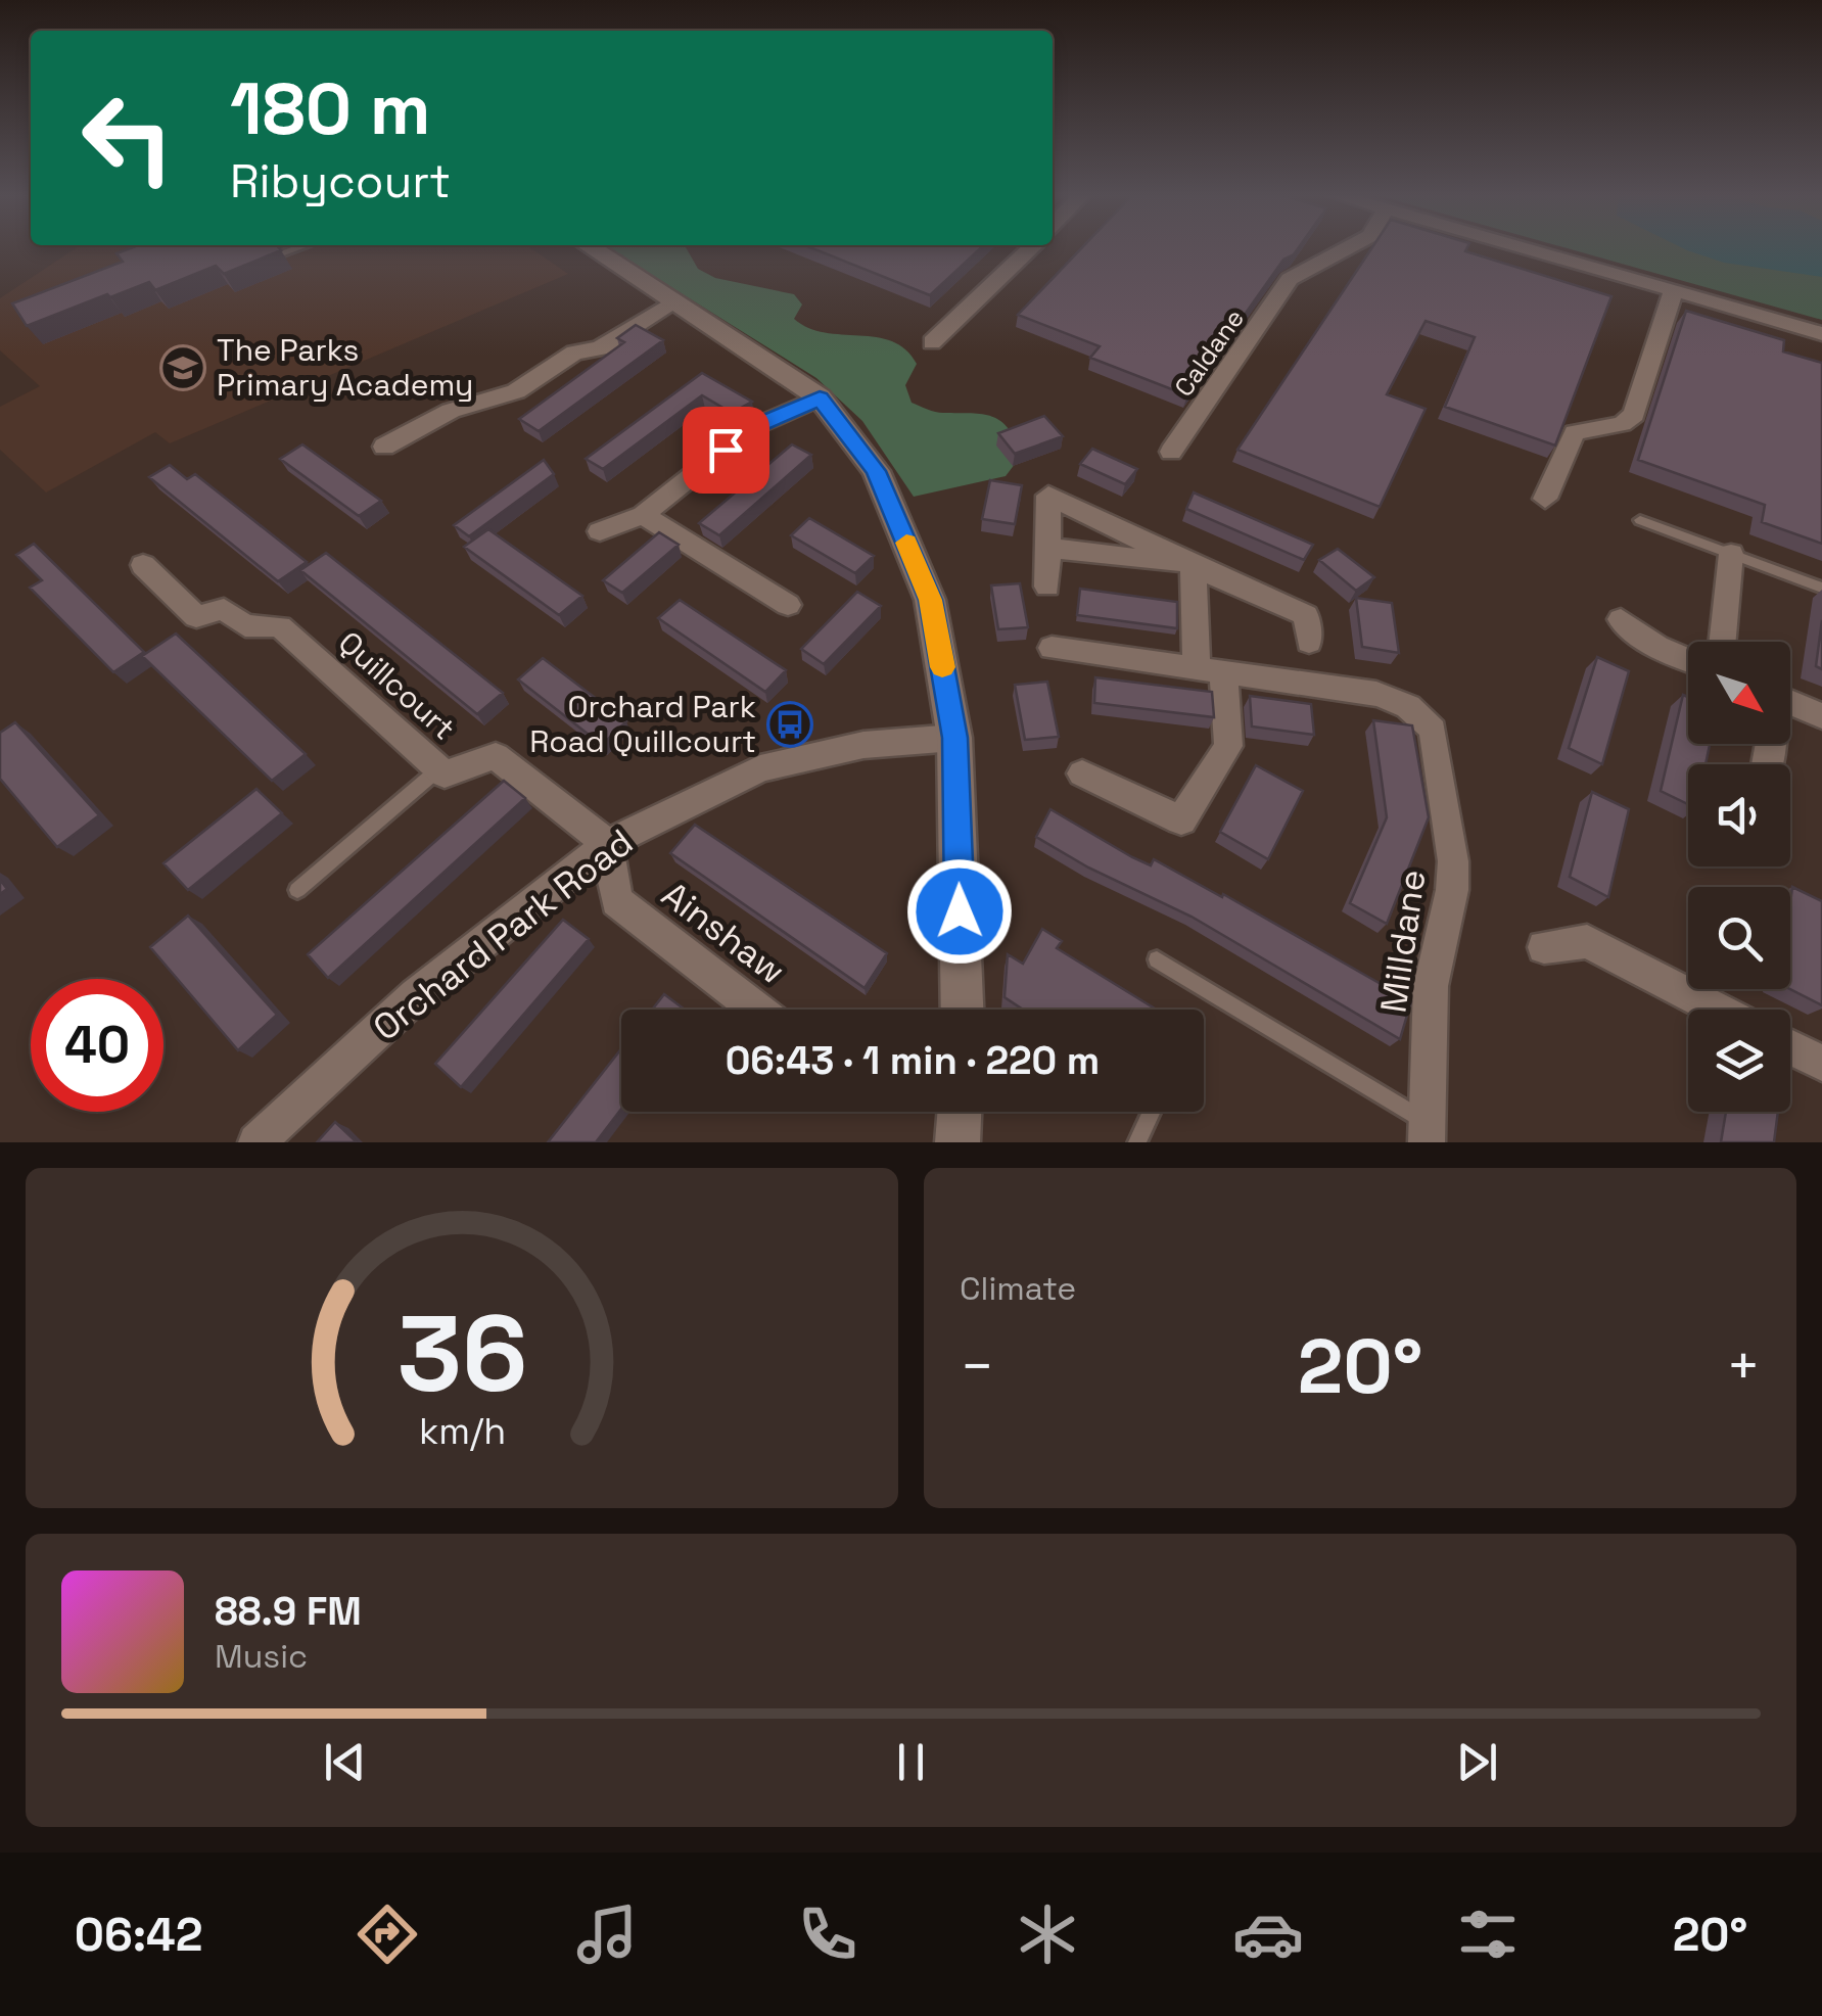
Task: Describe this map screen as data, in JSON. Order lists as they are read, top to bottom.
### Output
{
  "streets": {
    "street": [
      "Caldane",
      "Quillcourt",
      "Ainshaw",
      "Orchard Park Road",
      "Milldane"
    ]
  },
  "crossings": [
    ["Quillcourt", "Ainshaw"],
    ["Quillcourt", "Orchard Park Road"],
    ["Ainshaw", "Orchard Park Road"]
  ],
  "places": {
    "school or university": ["The Parks Primary Academy"],
    "bus stop": ["Orchard Park Road Quillcourt"]
  },
  "north": "bottom right",
  "page": {
    "turn": ["180 m", "Ribycourt"],
    "limit": "40",
    "trip": "06:43 · 1 min · 220 m",
    "tile": "Climate",
    "heat": ["−", "20°", "+"],
    "song": ["88.9 FM", "Music"],
    "tabs": ["06:42", "20°"],
    "gauge": ["36", "km/h"]
  }
}
